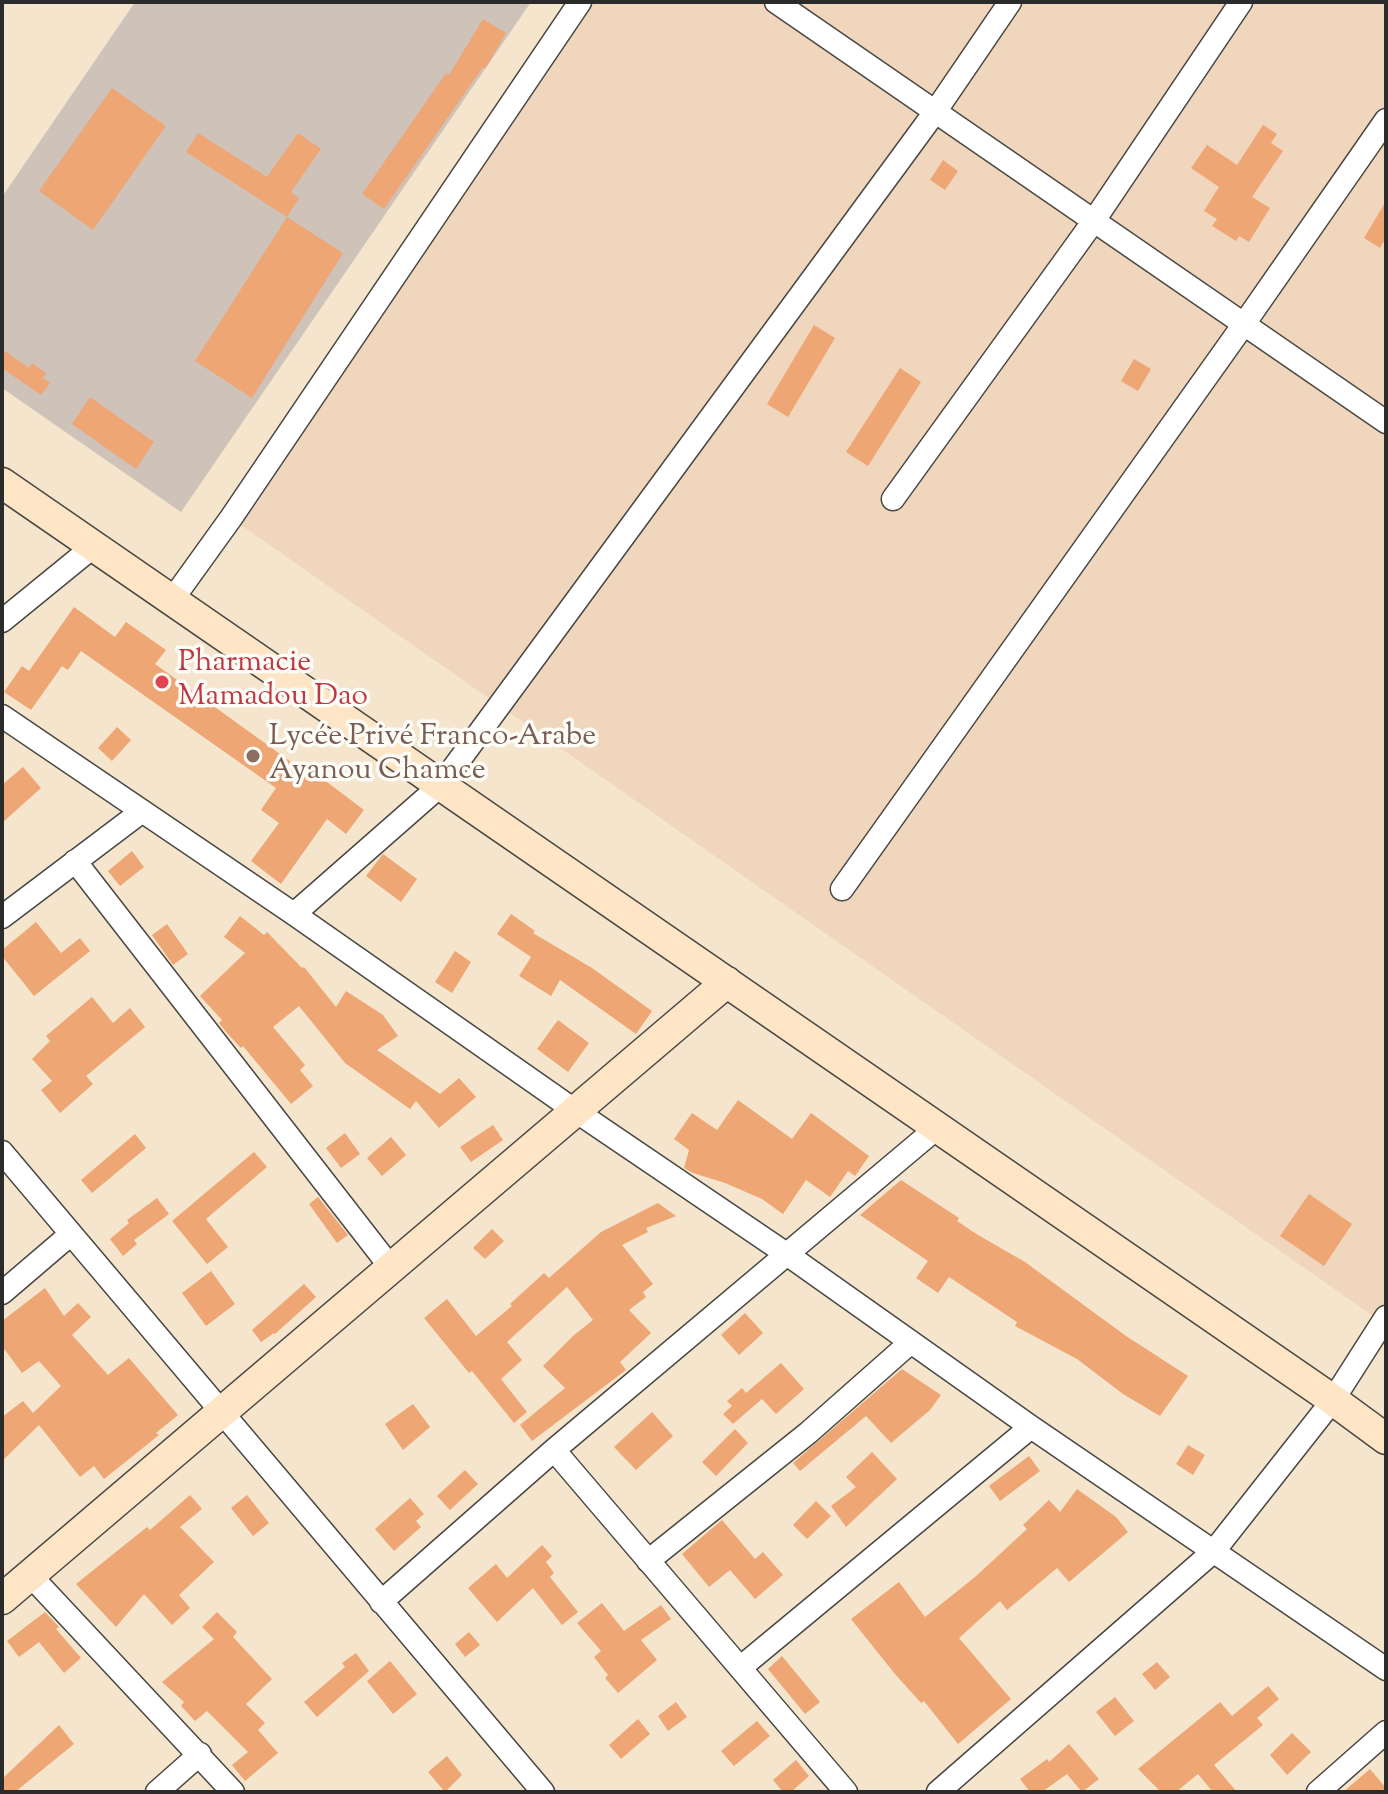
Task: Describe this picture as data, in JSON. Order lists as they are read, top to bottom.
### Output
{
  "places": ["Pharmacie Mamadou Dao", "Lycée Privé Franco-Arabe Ayanou Chamce"]
}
